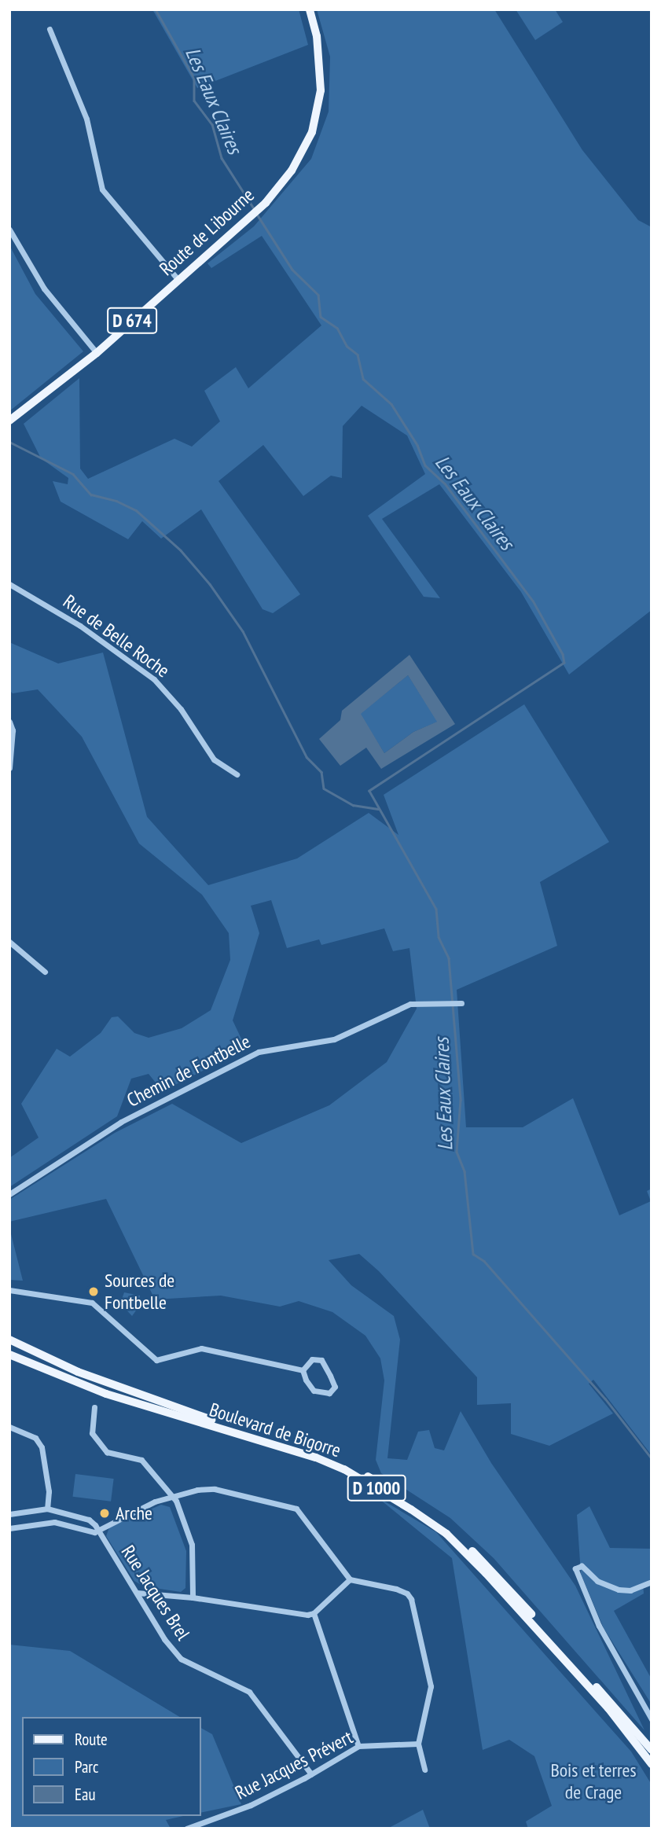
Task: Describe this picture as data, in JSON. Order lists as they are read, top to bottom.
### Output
{
  "streets": {
    "main road": [
      "Route de Libourne",
      "D 674",
      "Boulevard de Bigorre",
      "D 1000"
    ],
    "street": [
      "Rue de Belle Roche",
      "Chemin de Fontbelle",
      "Rue Jacques Brel",
      "Rue Jacques Prévert"
    ]
  },
  "crossings": [
    ["Rue Jacques Brel", "Rue Jacques Prévert"]
  ],
  "water": ["Les Eaux Claires"],
  "parks": ["Bois et terres de Crage"],
  "places": ["Sources de Fontbelle", "Arche"],
  "legend": ["Route", "Parc", "Eau"]
}
